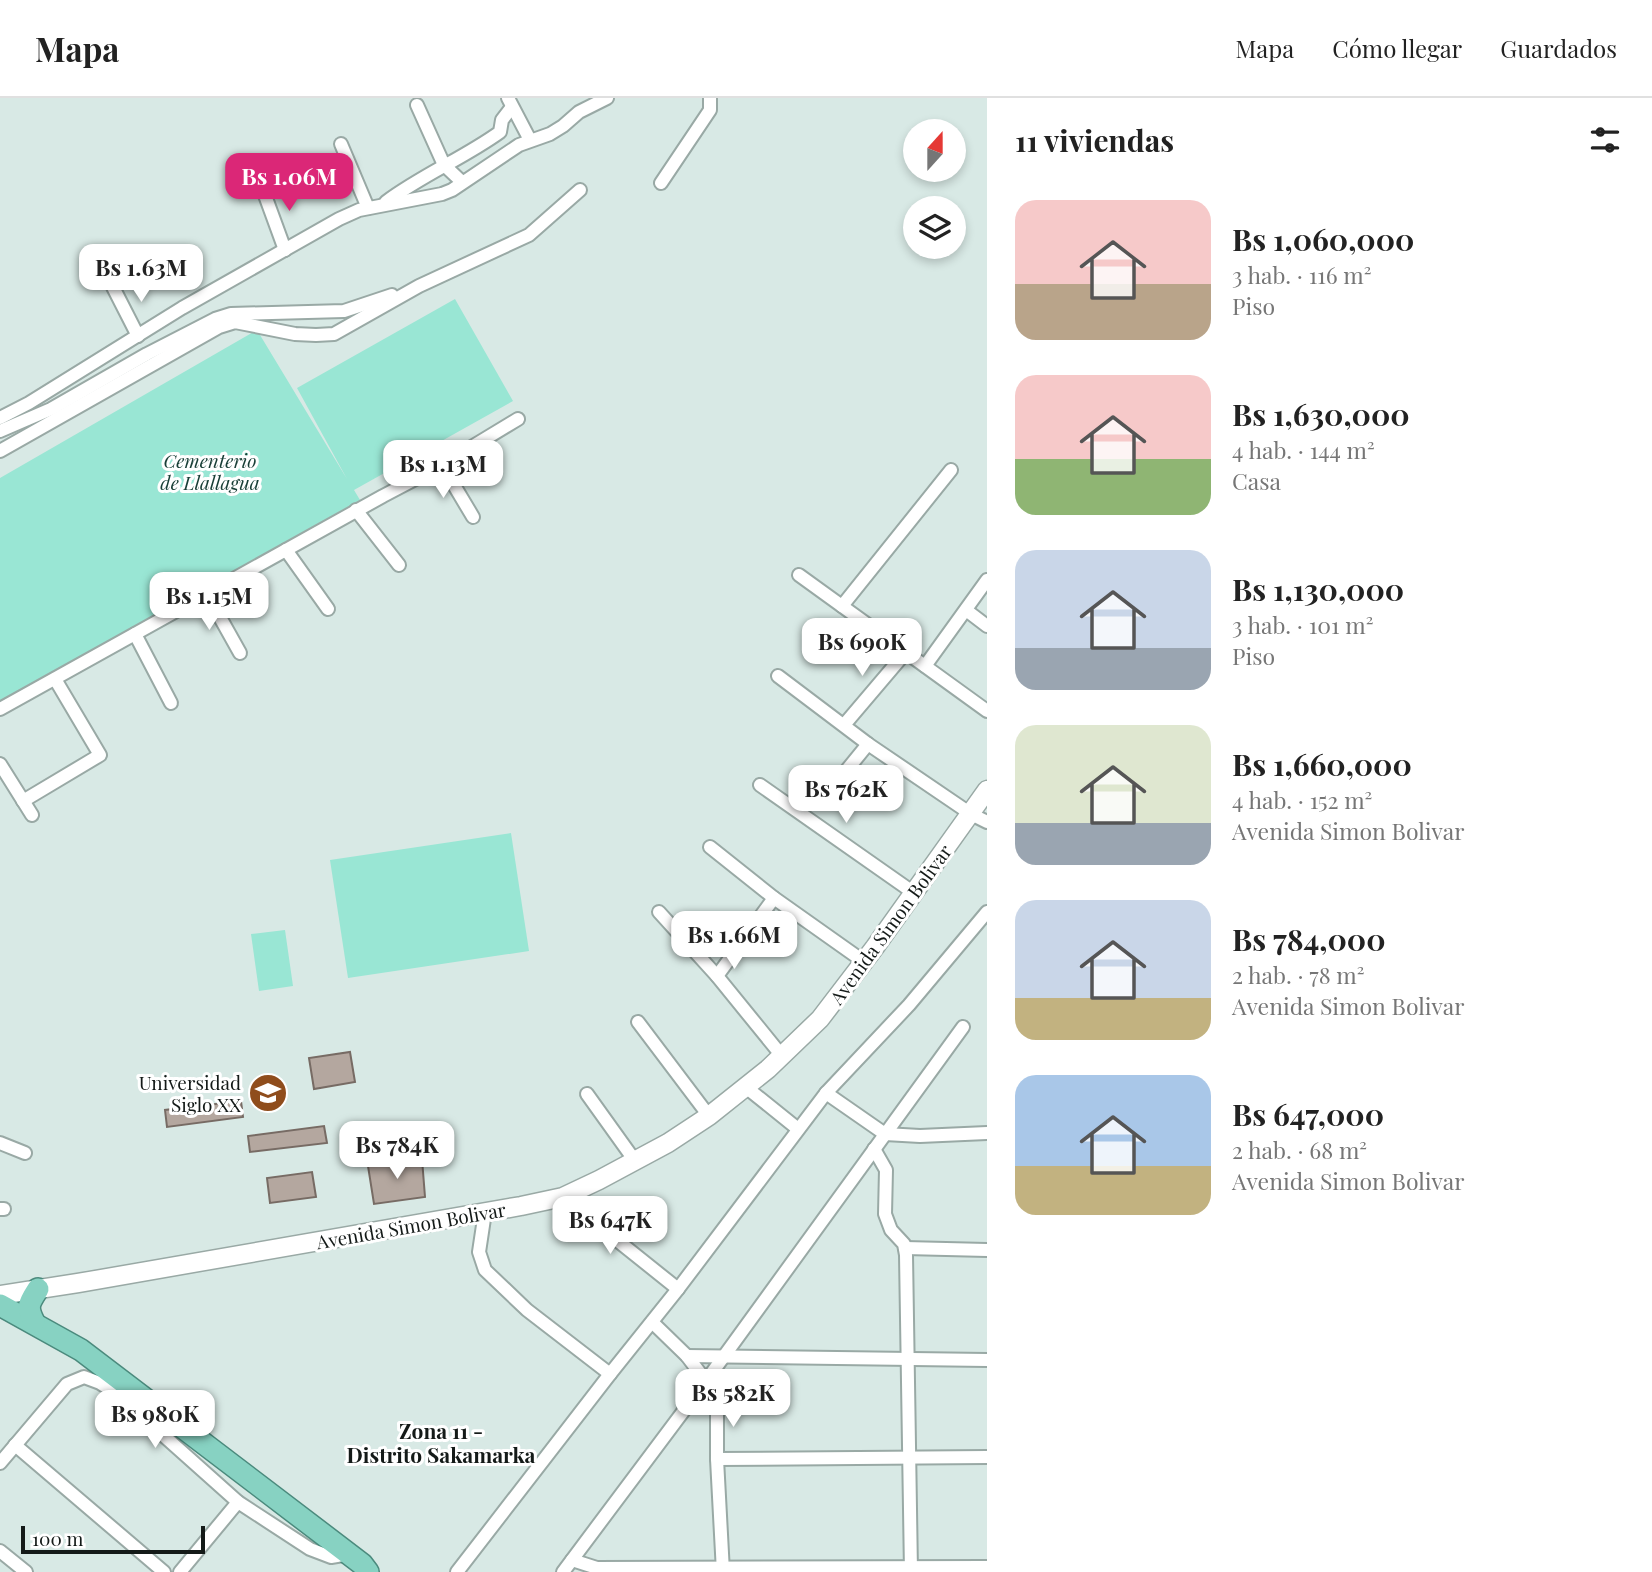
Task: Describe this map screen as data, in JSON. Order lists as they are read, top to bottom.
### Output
{
  "streets": {
    "main road": ["Avenida Simon Bolivar"]
  },
  "districts": ["Zona 11 - Distrito Sakamarka"],
  "parks": ["Cementerio de Llallagua"],
  "places": {
    "school or university": ["Universidad Siglo XX"]
  },
  "scale_bar": "100 m",
  "north": "top",
  "page": {
    "header": "Mapa",
    "nav": ["Mapa", "Cómo llegar", "Guardados"],
    "heading": "11 viviendas",
    "price": [
      "Bs 1.06M",
      "Bs 1.63M",
      "Bs 1.13M",
      "Bs 1.15M",
      "Bs 690K",
      "Bs 762K",
      "Bs 1.66M",
      "Bs 784K",
      "Bs 647K",
      "Bs 582K",
      "Bs 980K"
    ],
    "list": [
      {
        "name": "Bs 1,060,000",
        "note": "3 hab. · 116 m² · Piso"
      },
      {
        "name": "Bs 1,630,000",
        "note": "4 hab. · 144 m² · Casa"
      },
      {
        "name": "Bs 1,130,000",
        "note": "3 hab. · 101 m² · Piso"
      },
      {
        "name": "Bs 1,660,000",
        "note": "4 hab. · 152 m² · Avenida Simon Bolivar"
      },
      {
        "name": "Bs 784,000",
        "note": "2 hab. · 78 m² · Avenida Simon Bolivar"
      },
      {
        "name": "Bs 647,000",
        "note": "2 hab. · 68 m² · Avenida Simon Bolivar"
      }
    ],
    "scale": "100 m"
  }
}
